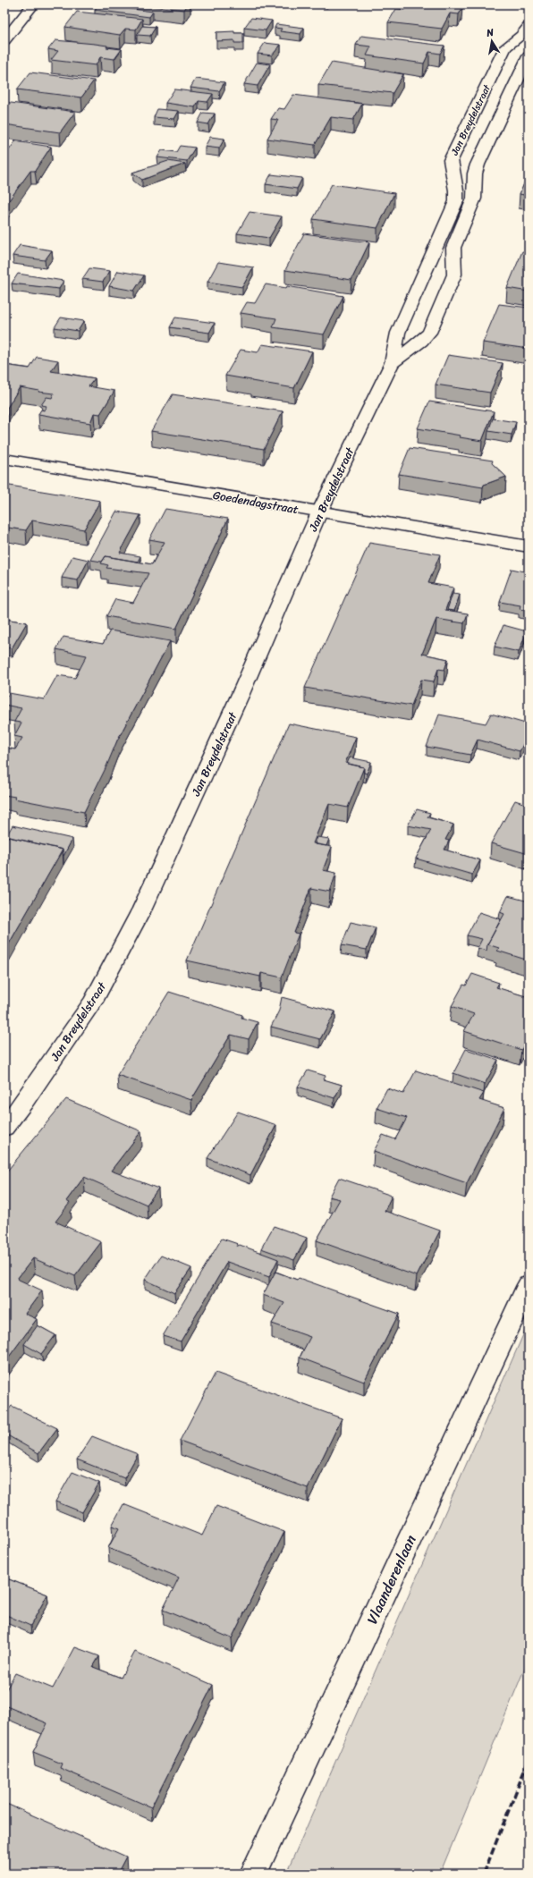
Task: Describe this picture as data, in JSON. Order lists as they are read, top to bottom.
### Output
{
  "streets": {
    "street": ["Jan Breydelstraat", "Goedendagstraat", "Vlaanderenlaan"]
  },
  "crossings": [
    ["Jan Breydelstraat", "Goedendagstraat"]
  ],
  "north": "top"
}
